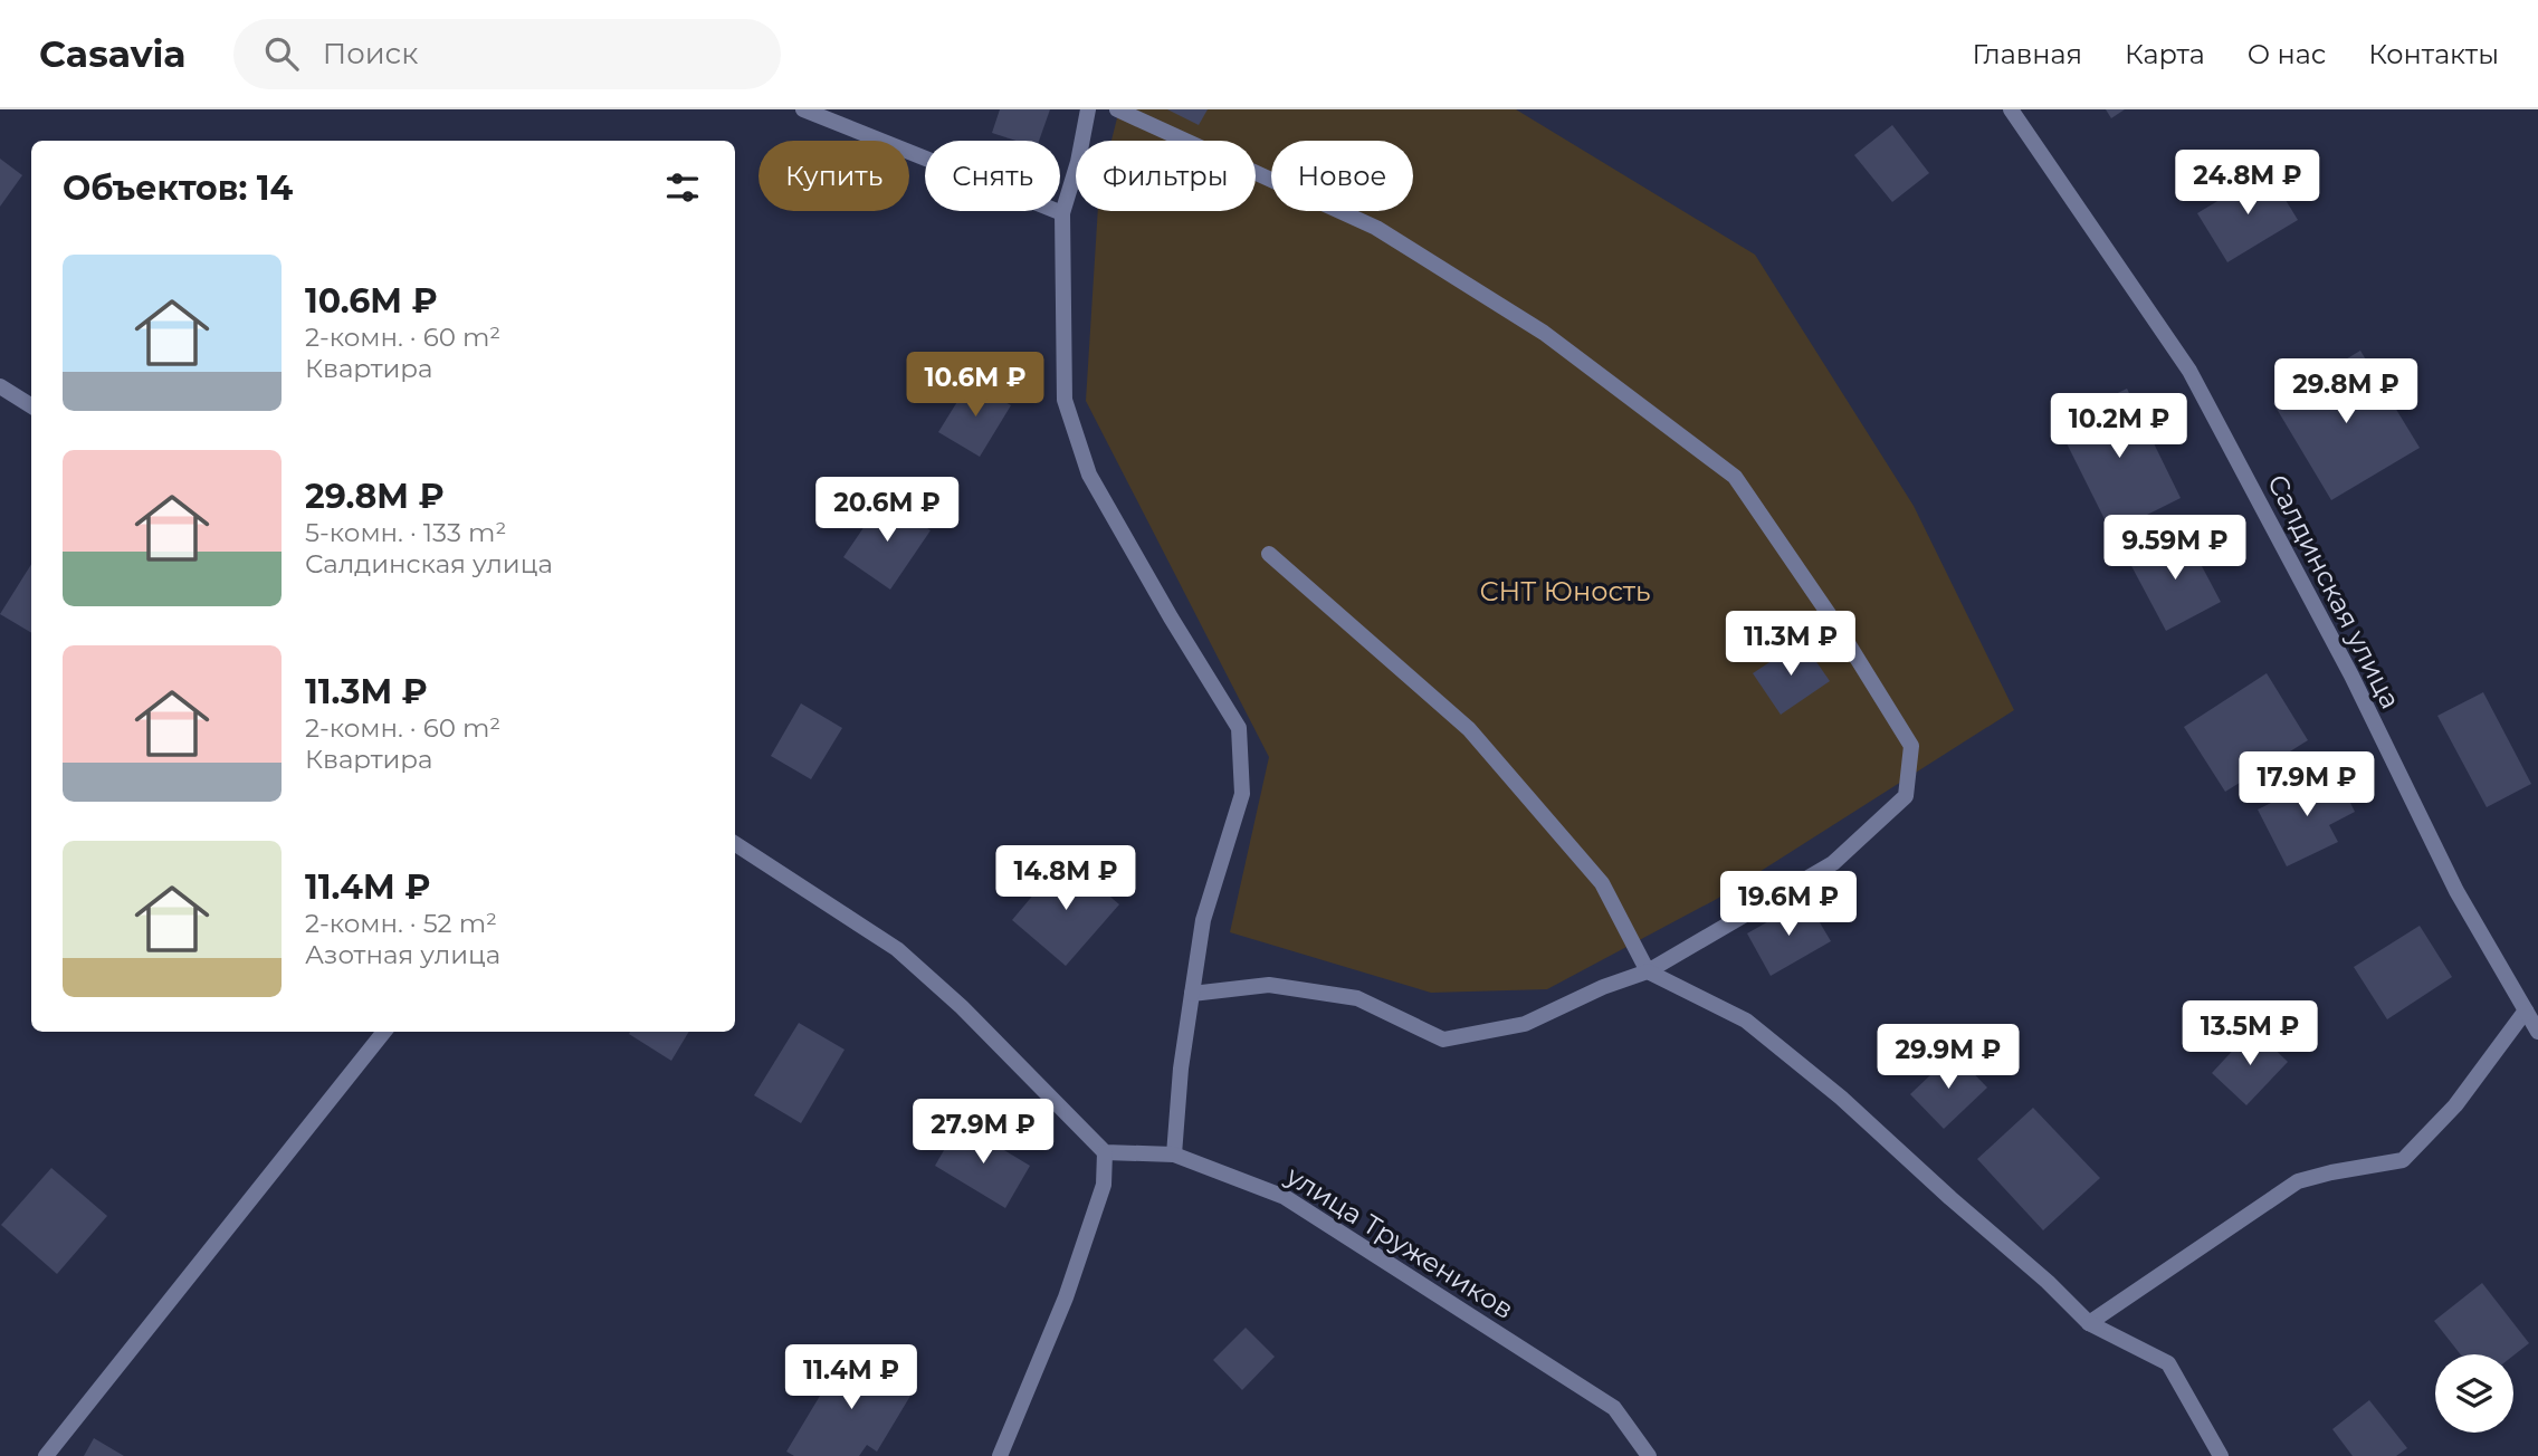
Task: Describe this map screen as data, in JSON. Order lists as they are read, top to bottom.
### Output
{
  "streets": {
    "street": ["Салдинская улица", "улица Тружеников"]
  },
  "parks": ["СНТ Юность"],
  "page": {
    "header": "Casavia",
    "search": "Поиск",
    "nav": [
      "Главная",
      "Карта",
      "О нас",
      "Контакты"
    ],
    "chip": [
      "Купить",
      "Снять",
      "Фильтры",
      "Новое"
    ],
    "heading": "Объектов: 14",
    "price": [
      "24.8M ₽",
      "10.6M ₽",
      "29.8M ₽",
      "10.2M ₽",
      "20.6M ₽",
      "9.59M ₽",
      "11.3M ₽",
      "17.9M ₽",
      "14.8M ₽",
      "19.6M ₽",
      "13.5M ₽",
      "29.9M ₽",
      "27.9M ₽",
      "11.4M ₽"
    ],
    "list": [
      {
        "name": "10.6M ₽",
        "note": "2-комн. · 60 m² · Квартира"
      },
      {
        "name": "29.8M ₽",
        "note": "5-комн. · 133 m² · Салдинская улица"
      },
      {
        "name": "11.3M ₽",
        "note": "2-комн. · 60 m² · Квартира"
      },
      {
        "name": "11.4M ₽",
        "note": "2-комн. · 52 m² · Азотная улица"
      }
    ]
  }
}
